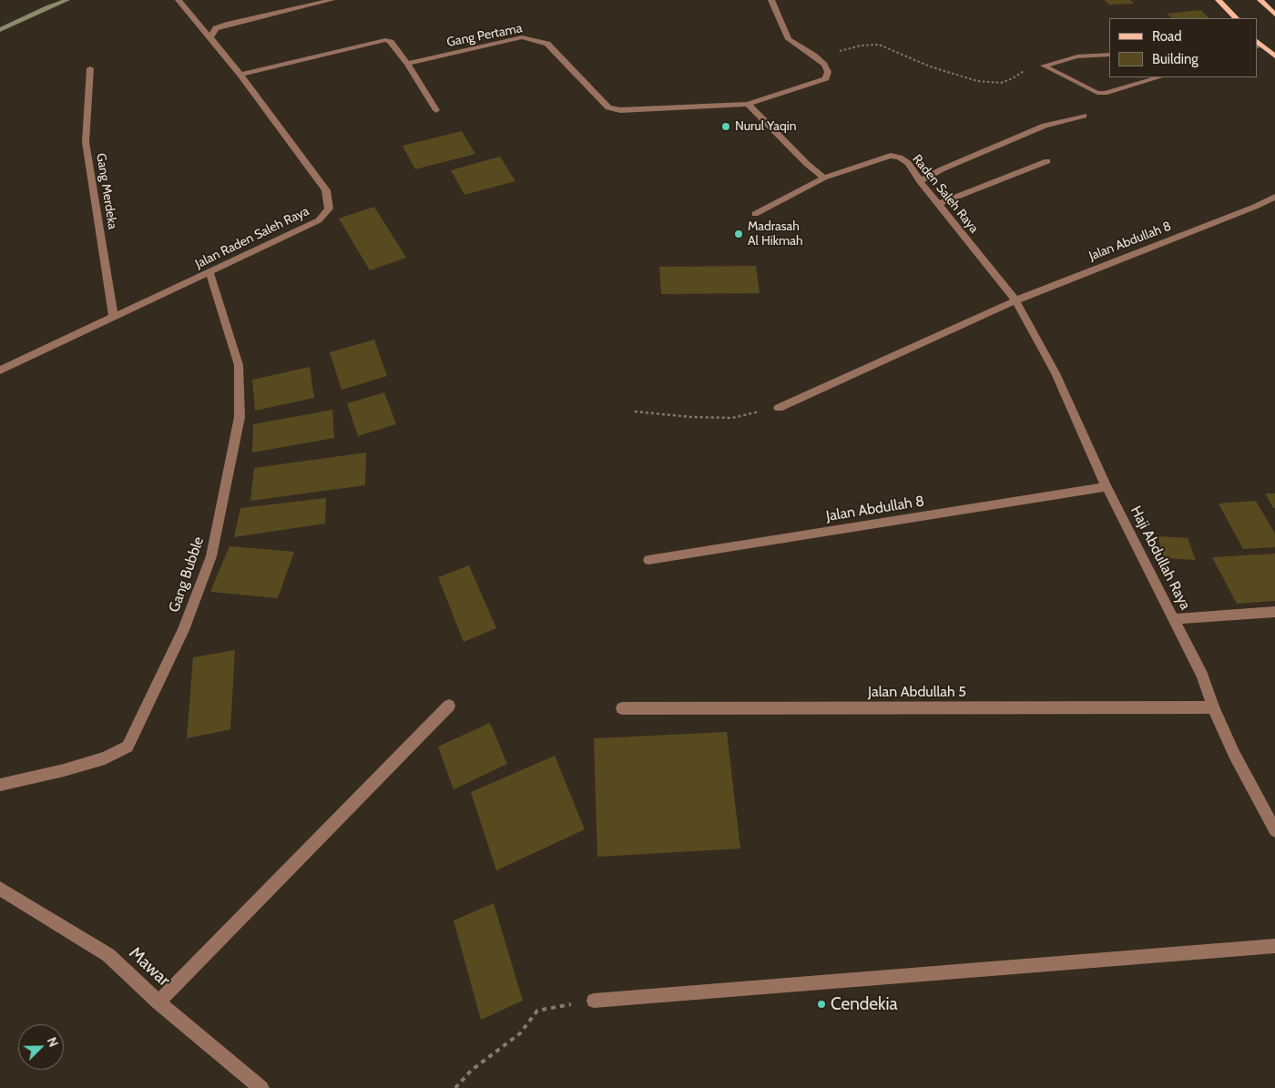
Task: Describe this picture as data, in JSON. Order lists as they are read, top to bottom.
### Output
{
  "streets": {
    "street": [
      "Gang Pertama",
      "Gang Merdeka",
      "Raden Saleh Raya",
      "Jalan Raden Saleh Raya",
      "Jalan Abdullah 8",
      "Haji Abdullah Raya",
      "Gang Bubble",
      "Jalan Abdullah 5",
      "Mawar"
    ]
  },
  "crossings": [
    ["Gang Merdeka", "Jalan Raden Saleh Raya"],
    ["Raden Saleh Raya", "Jalan Abdullah 8"],
    ["Raden Saleh Raya", "Haji Abdullah Raya"],
    ["Jalan Raden Saleh Raya", "Gang Bubble"],
    ["Jalan Abdullah 8", "Haji Abdullah Raya"],
    ["Haji Abdullah Raya", "Jalan Abdullah 5"]
  ],
  "places": ["Nurul Yaqin", "Madrasah Al Hikmah", "Cendekia"],
  "legend": ["Road", "Building"],
  "north": "top right"
}
